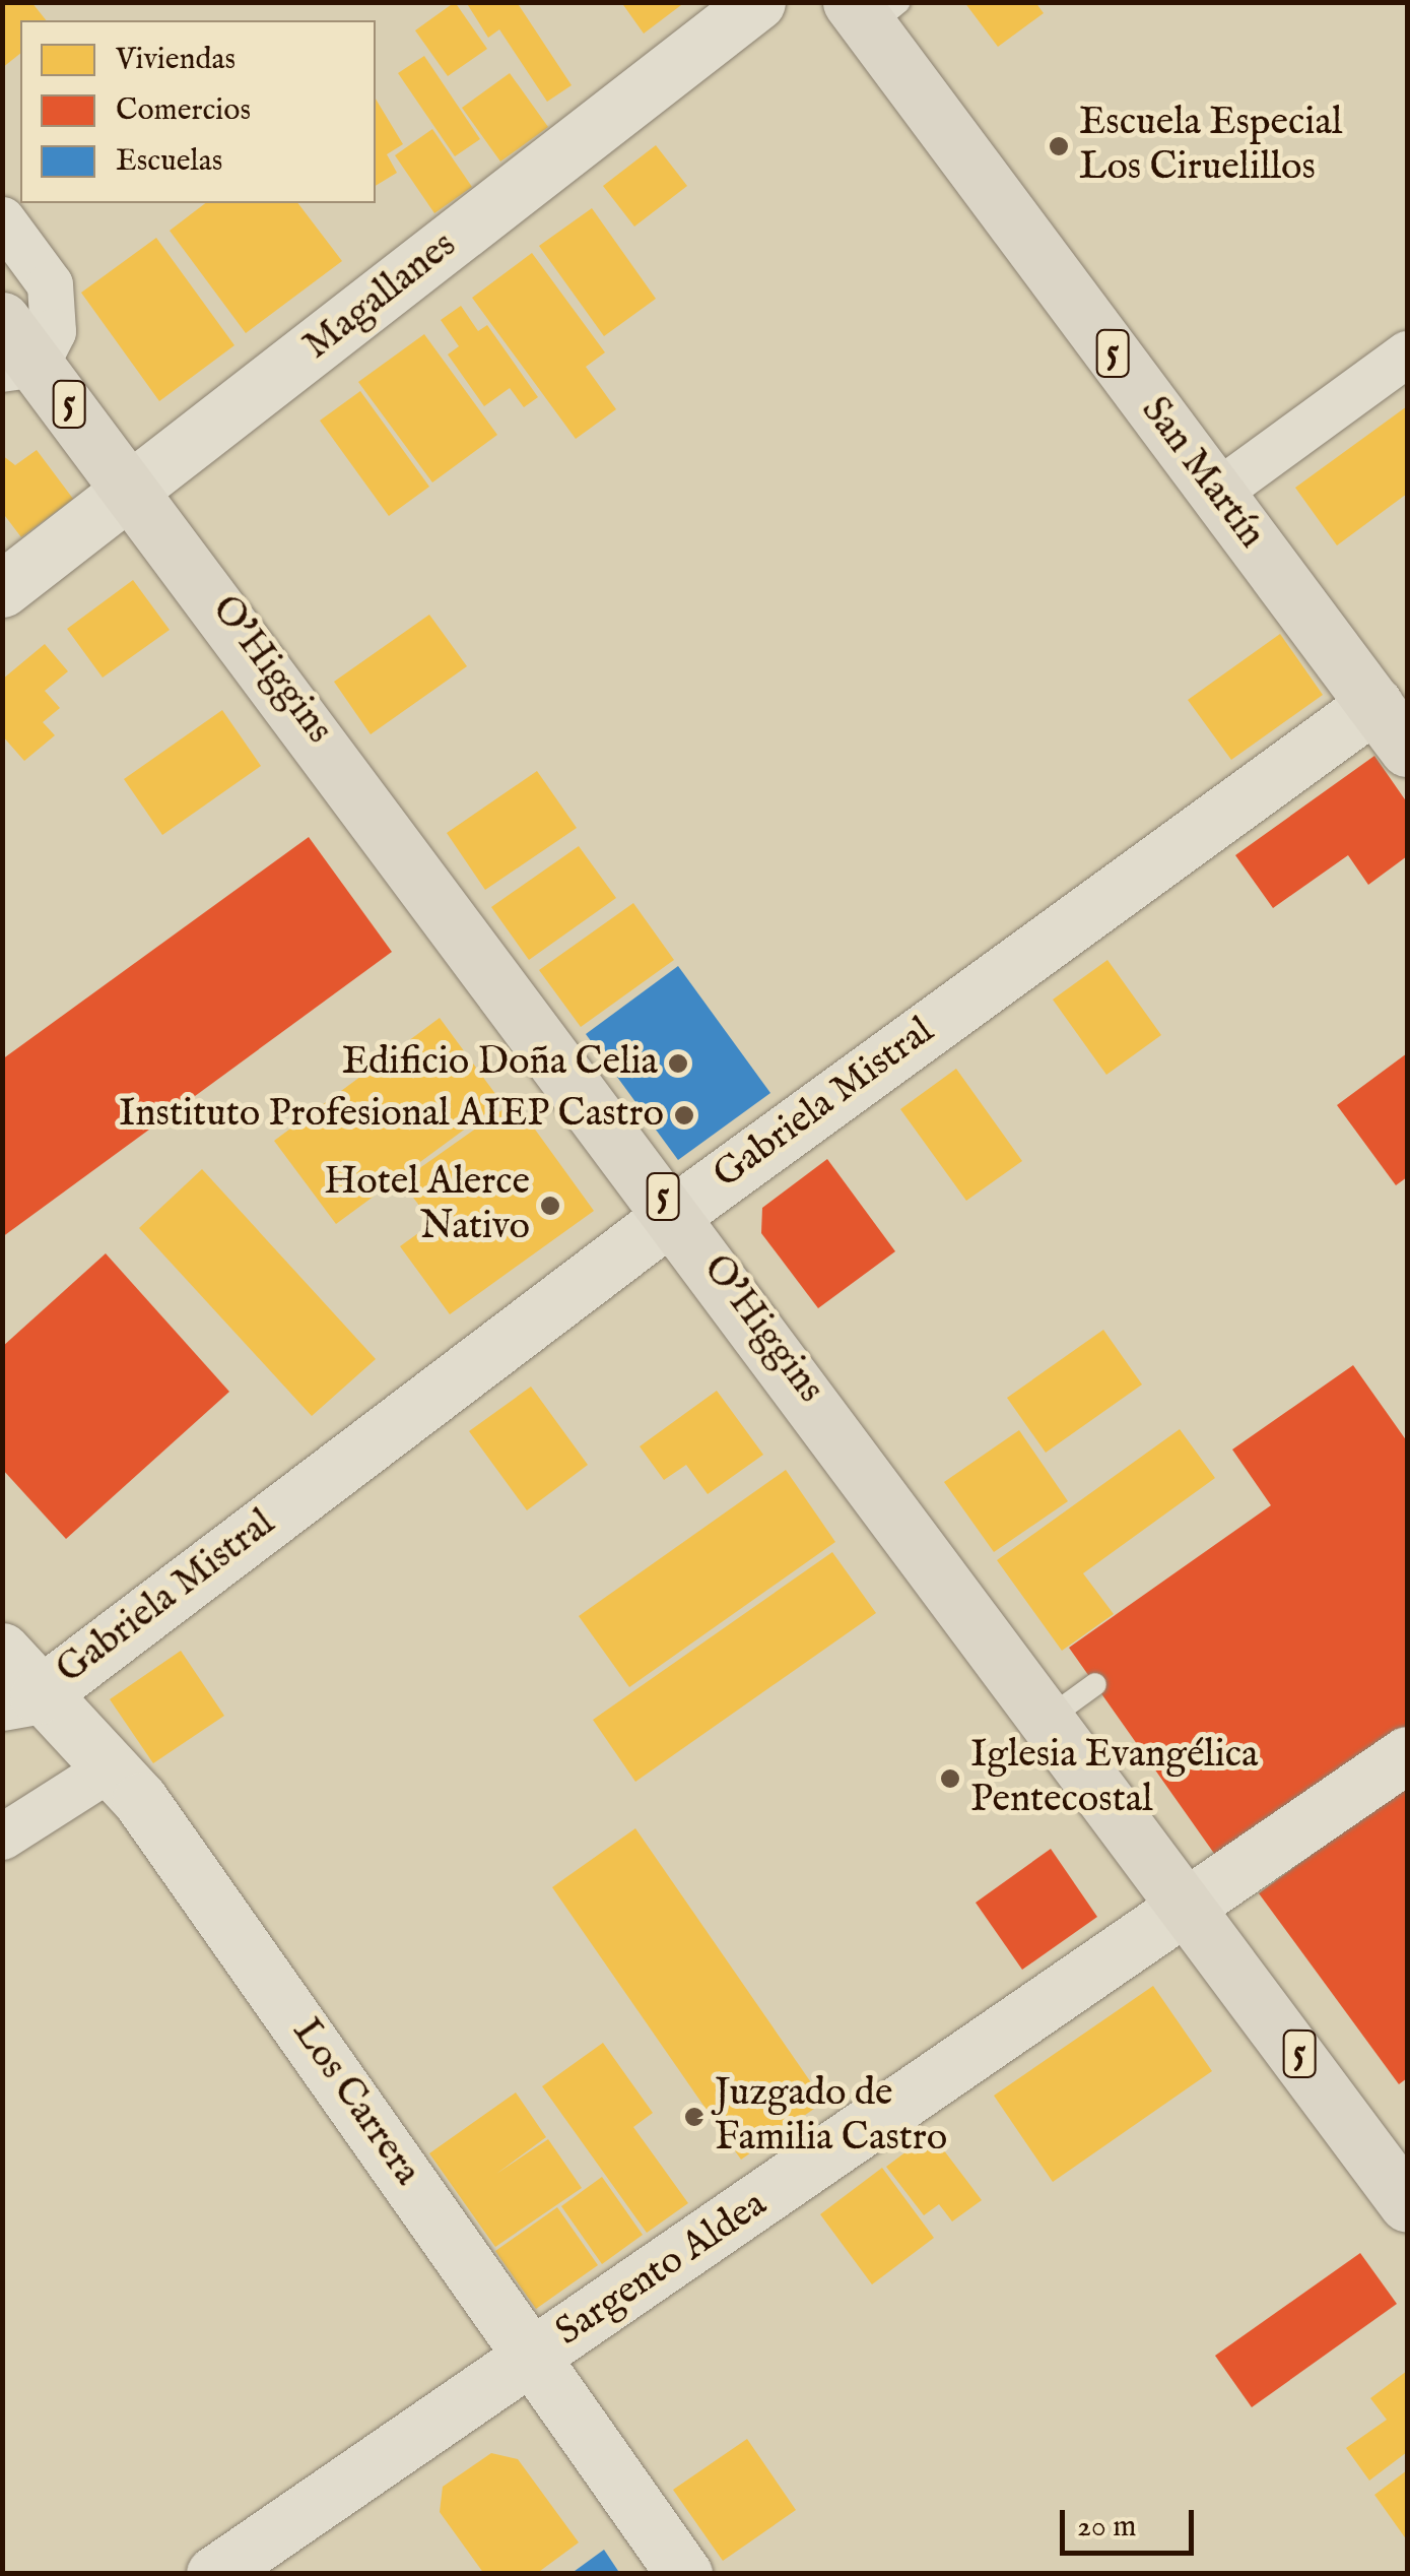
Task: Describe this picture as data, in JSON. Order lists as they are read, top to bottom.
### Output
{
  "streets": {
    "highway": ["5", "San Martín", "O'Higgins"],
    "main road": [
      "Magallanes",
      "Gabriela Mistral",
      "Los Carrera",
      "Sargento Aldea"
    ]
  },
  "crossings": [
    ["Magallanes", "O'Higgins"],
    ["San Martín", "Gabriela Mistral"],
    ["O'Higgins", "Gabriela Mistral"],
    ["O'Higgins", "Sargento Aldea"],
    ["Gabriela Mistral", "Los Carrera"],
    ["Los Carrera", "Sargento Aldea"]
  ],
  "places": [
    "Escuela Especial Los Ciruelillos",
    "Edificio Doña Celia",
    "Instituto Profesional AIEP Castro",
    "Hotel Alerce Nativo",
    "Iglesia Evangélica Pentecostal",
    "Juzgado de Familia Castro"
  ],
  "legend": ["Viviendas", "Comercios", "Escuelas"],
  "scale_bar": "20 m"
}
